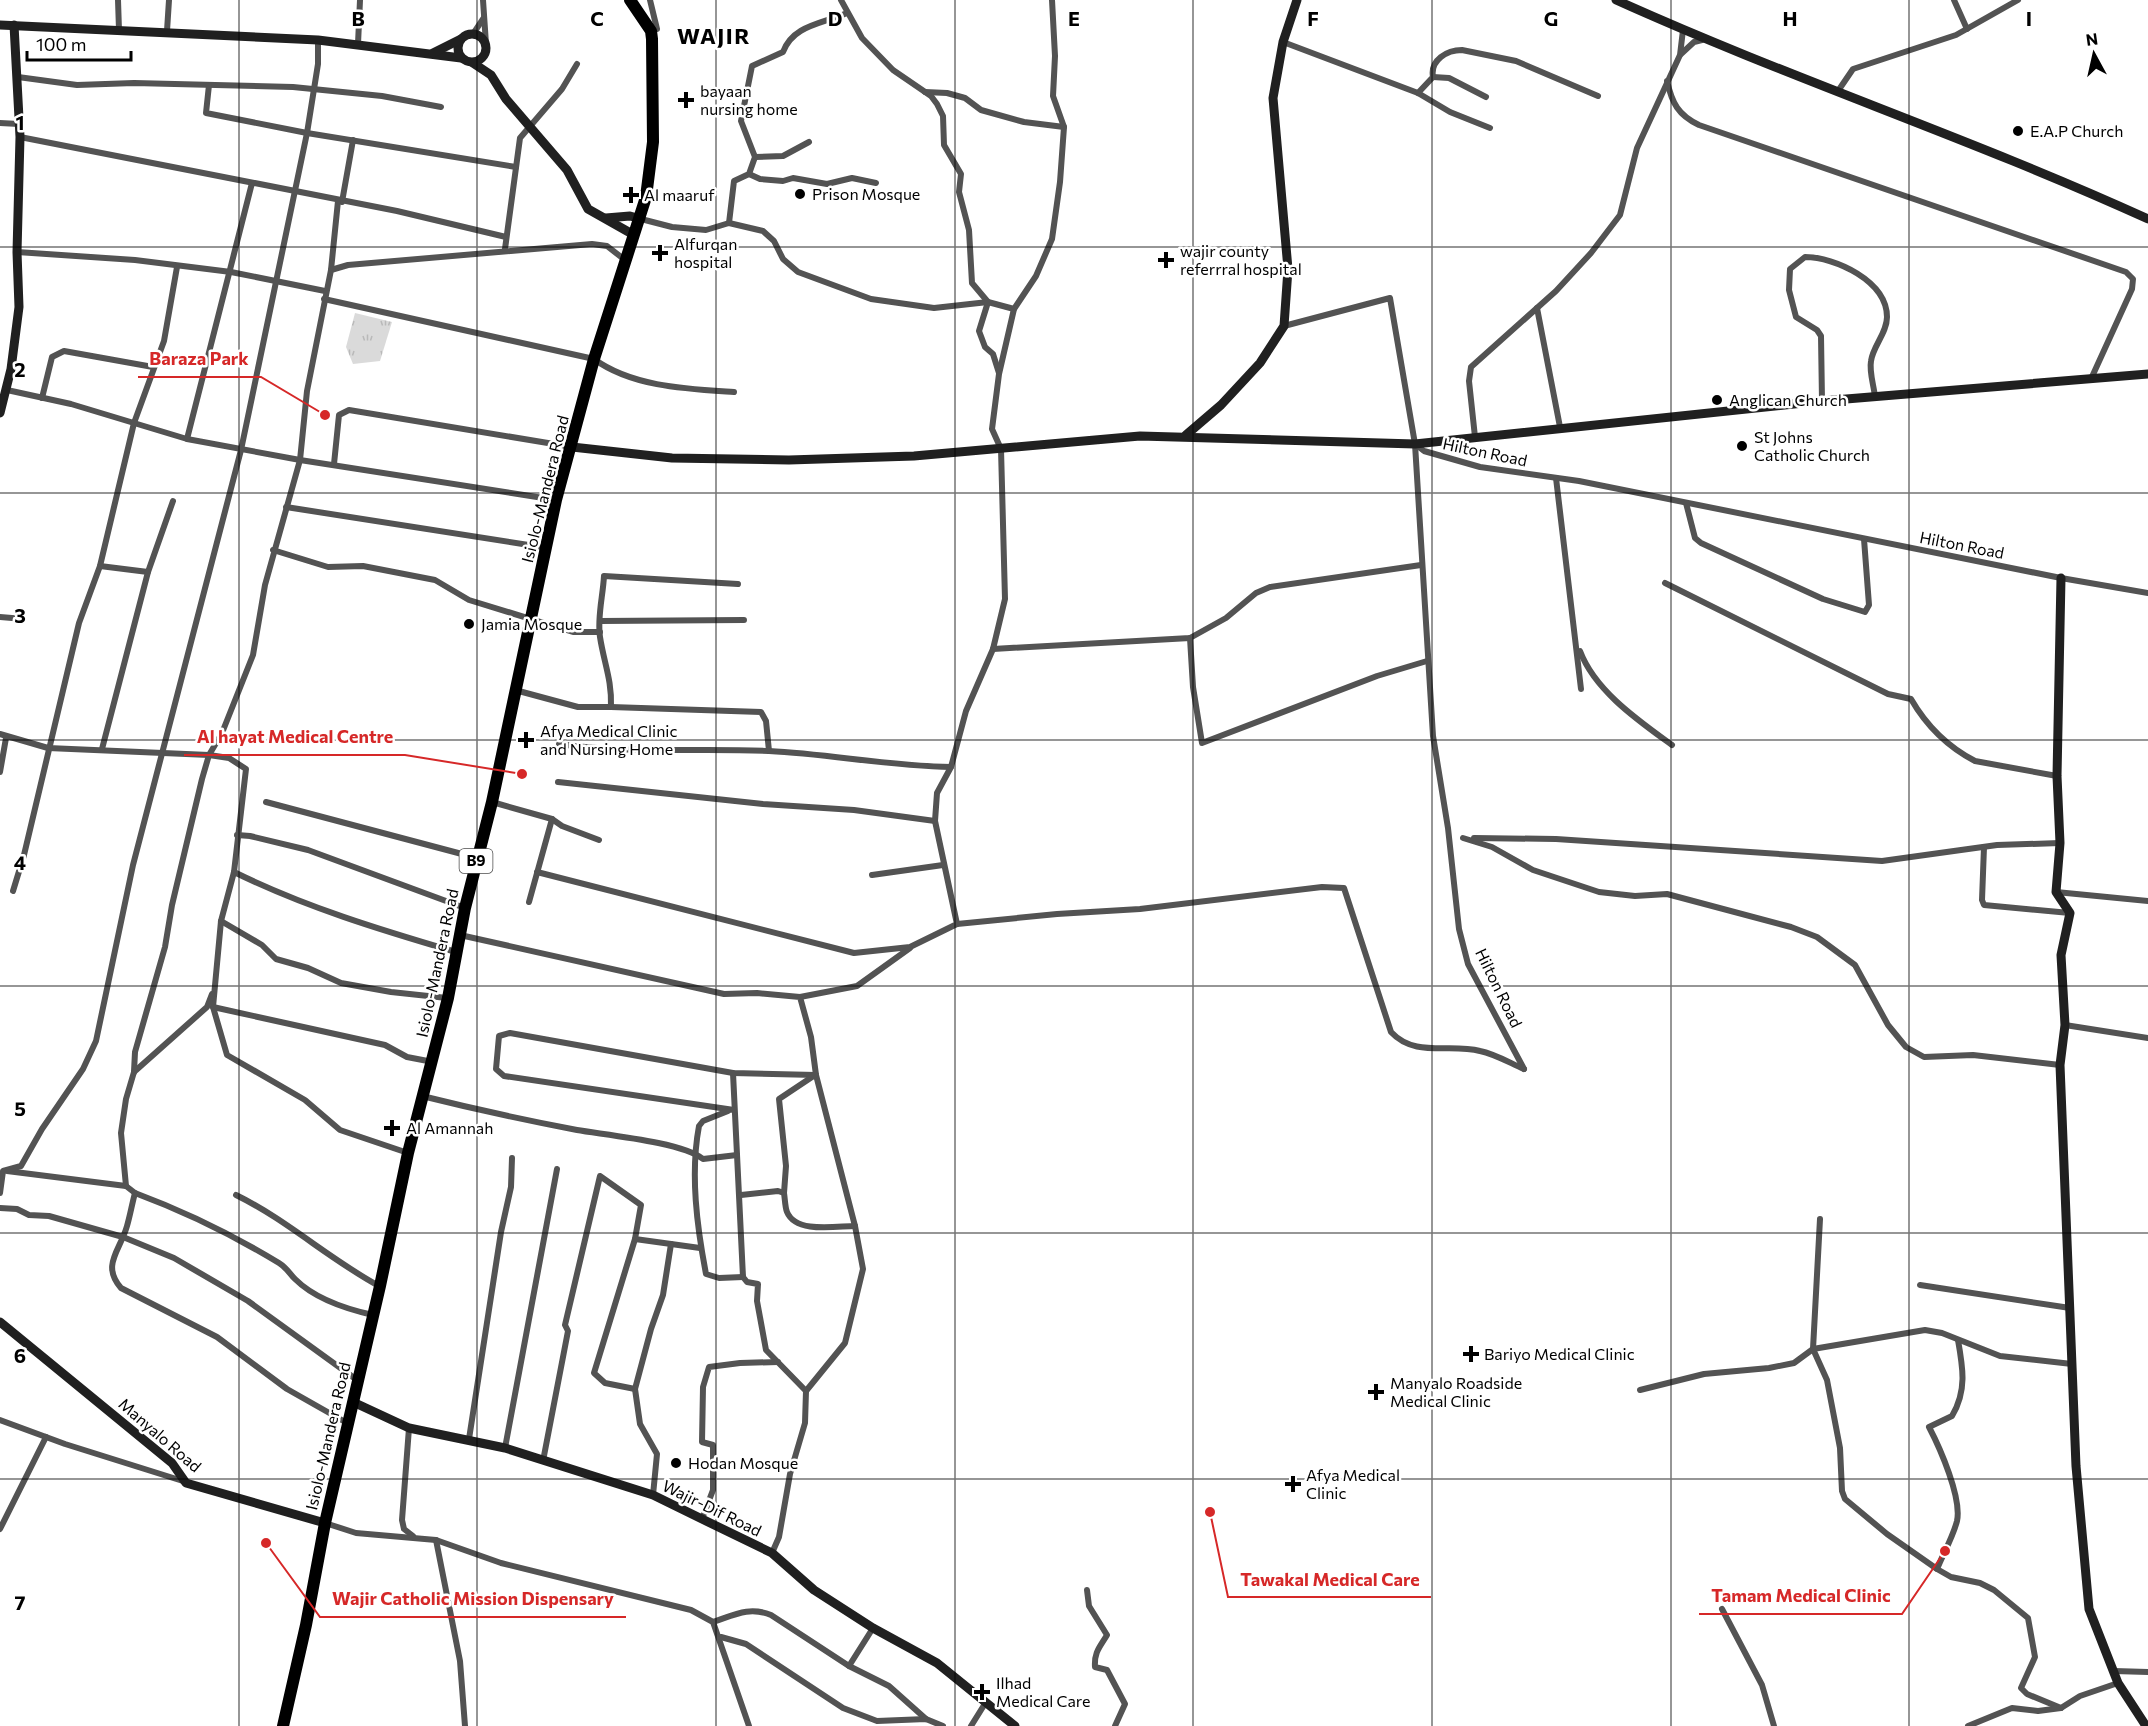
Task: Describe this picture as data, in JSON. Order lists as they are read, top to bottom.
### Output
{
  "streets": {
    "highway": ["Isiolo-Mandera Road", "B9"],
    "street": ["Hilton Road", "Manyalo Road", "Wajir-Dif Road"]
  },
  "crossings": [
    ["Isiolo-Mandera Road", "Manyalo Road"],
    ["Isiolo-Mandera Road", "Wajir-Dif Road"]
  ],
  "districts": ["WAJIR"],
  "places": {
    "health": [
      "bayaan nursing home",
      "Al maaruf",
      "Alfurqan hospital",
      "wajir county referrral hospital",
      "Afya Medical Clinic and Nursing Home",
      "Al Amannah",
      "Bariyo Medical Clinic",
      "Manyalo Roadside Medical Clinic",
      "Afya Medical Clinic",
      "Ilhad Medical Care"
    ],
    "other": [
      "E.A.P Church",
      "Prison Mosque",
      "Anglican Church",
      "Baraza Park",
      "St Johns Catholic Church",
      "Jamia Mosque",
      "Al hayat Medical Centre",
      "Hodan Mosque",
      "Tawakal Medical Care",
      "Wajir Catholic Mission Dispensary",
      "Tamam Medical Clinic"
    ]
  },
  "scale_bar": "100 m",
  "north": "top",
  "grid": {
    "columns": [
      "B",
      "C",
      "D",
      "E",
      "F",
      "G",
      "H",
      "I"
    ],
    "rows": [
      "1",
      "2",
      "3",
      "4",
      "5",
      "6",
      "7"
    ]
  }
}
